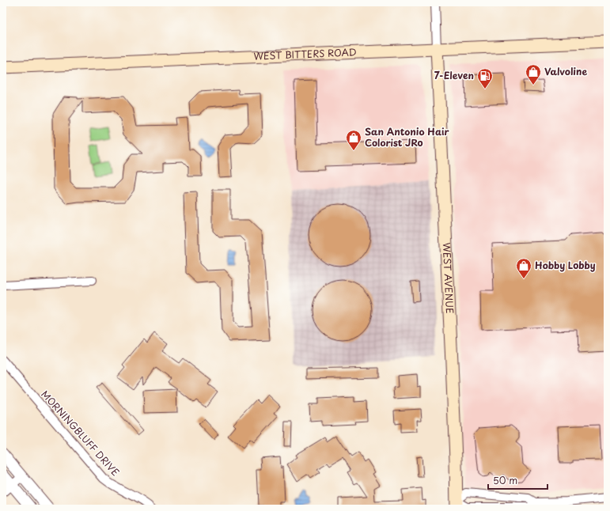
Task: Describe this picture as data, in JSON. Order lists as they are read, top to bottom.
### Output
{
  "streets": {
    "main road": ["WEST BITTERS ROAD", "WEST AVENUE"],
    "street": ["MORNINGBLUFF DRIVE"]
  },
  "crossings": [
    ["WEST BITTERS ROAD", "WEST AVENUE"]
  ],
  "places": {
    "shop": ["Valvoline", "San Antonio Hair Colorist JRo", "Hobby Lobby"],
    "fuel station": ["7-Eleven"]
  },
  "scale_bar": "50 m"
}
